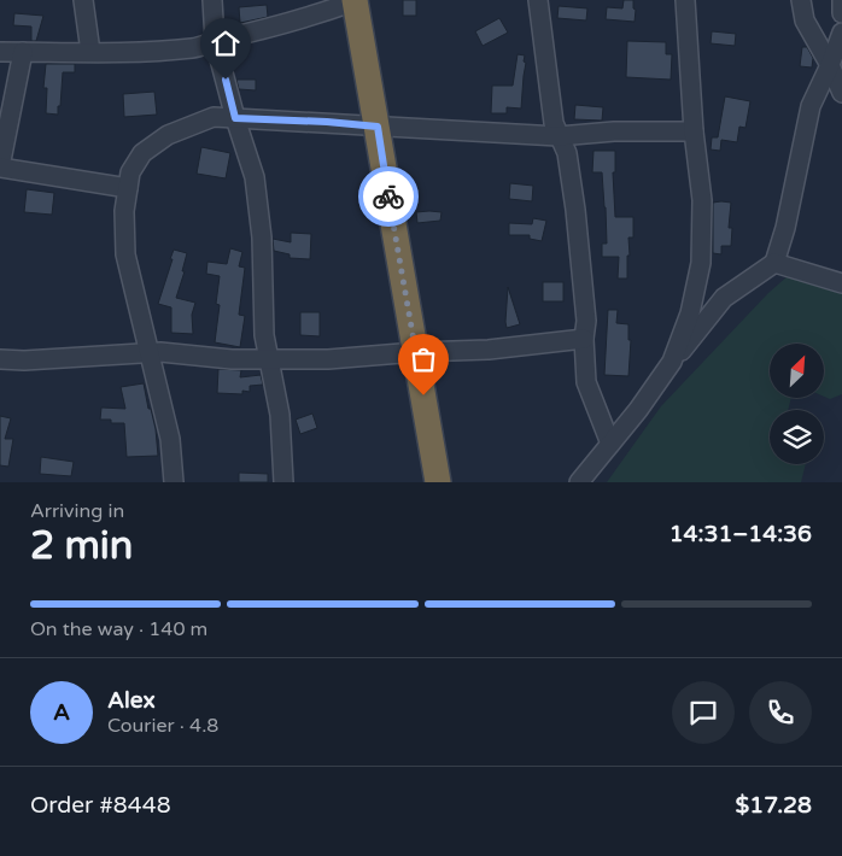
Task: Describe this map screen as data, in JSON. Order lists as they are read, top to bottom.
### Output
{
  "north": "top right",
  "page": {
    "heading": ["2 min", "Arriving in", "14:31–14:36"],
    "panel": [
      "Alex",
      "Courier · 4.8",
      "Order #8448",
      "$17.28"
    ],
    "bar": "On the way · 140 m",
    "round": "A"
  }
}
